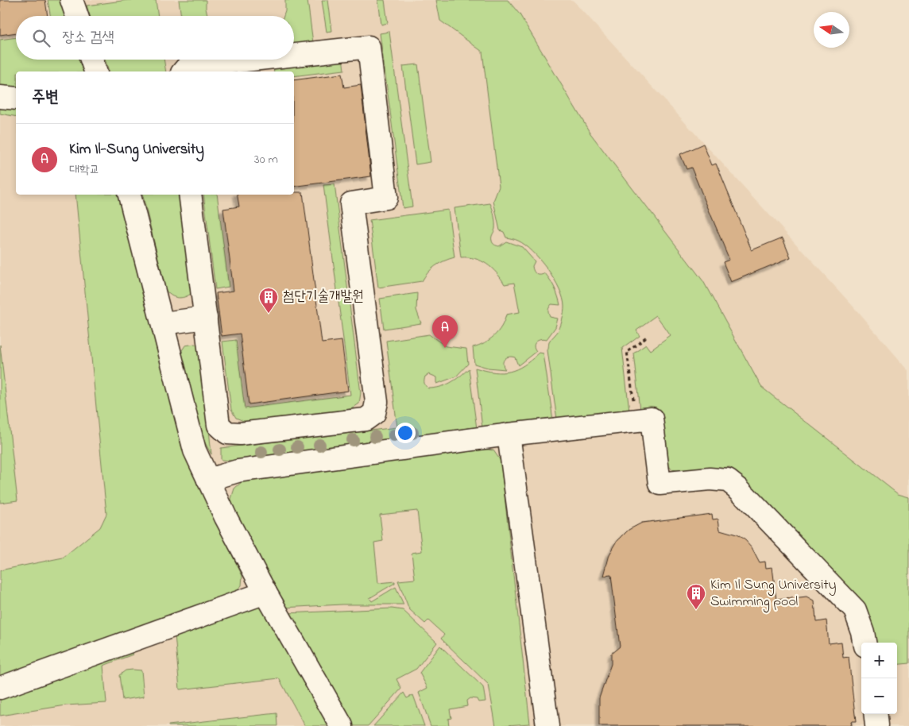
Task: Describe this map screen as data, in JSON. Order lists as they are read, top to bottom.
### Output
{
  "places": {
    "building": ["첨단기술개발원", "Kim Il Sung University Swimming pool"]
  },
  "north": "left",
  "page": {
    "search": "장소 검색",
    "heading": "주변",
    "list": [
      {
        "mark": "A",
        "name": "Kim Il-Sung University",
        "note": "대학교",
        "value": "30 m"
      }
    ],
    "pins": "A",
    "map_buttons": ["+", "−"]
  }
}
